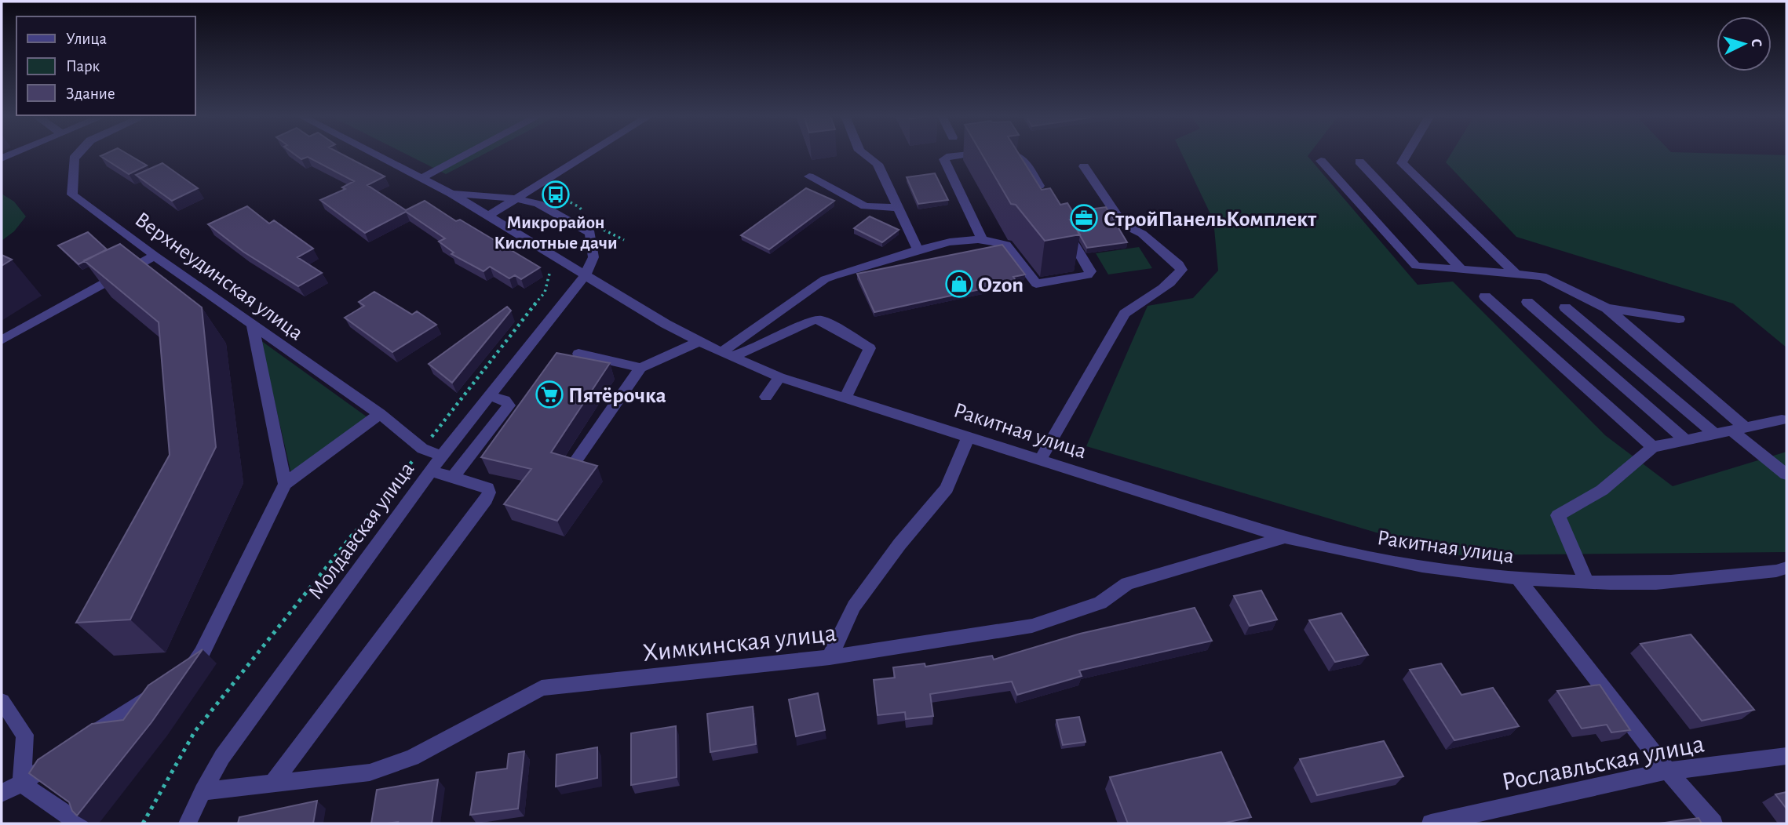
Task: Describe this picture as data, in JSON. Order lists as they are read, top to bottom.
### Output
{
  "streets": {
    "street": [
      "Верхнеудинская улица",
      "Ракитная улица",
      "Молдавская улица",
      "Химкинская улица",
      "Рославльская улица"
    ]
  },
  "crossings": [
    ["Верхнеудинская улица", "Молдавская улица"],
    ["Ракитная улица", "Молдавская улица"],
    ["Ракитная улица", "Химкинская улица"],
    ["Молдавская улица", "Химкинская улица"]
  ],
  "places": {
    "bus stop": ["Микрорайон Кислотные дачи"],
    "office": ["СтройПанельКомплект"],
    "shop": ["Ozon"],
    "supermarket": ["Пятёрочка"]
  },
  "legend": ["Улица", "Парк", "Здание"],
  "north": "right"
}
